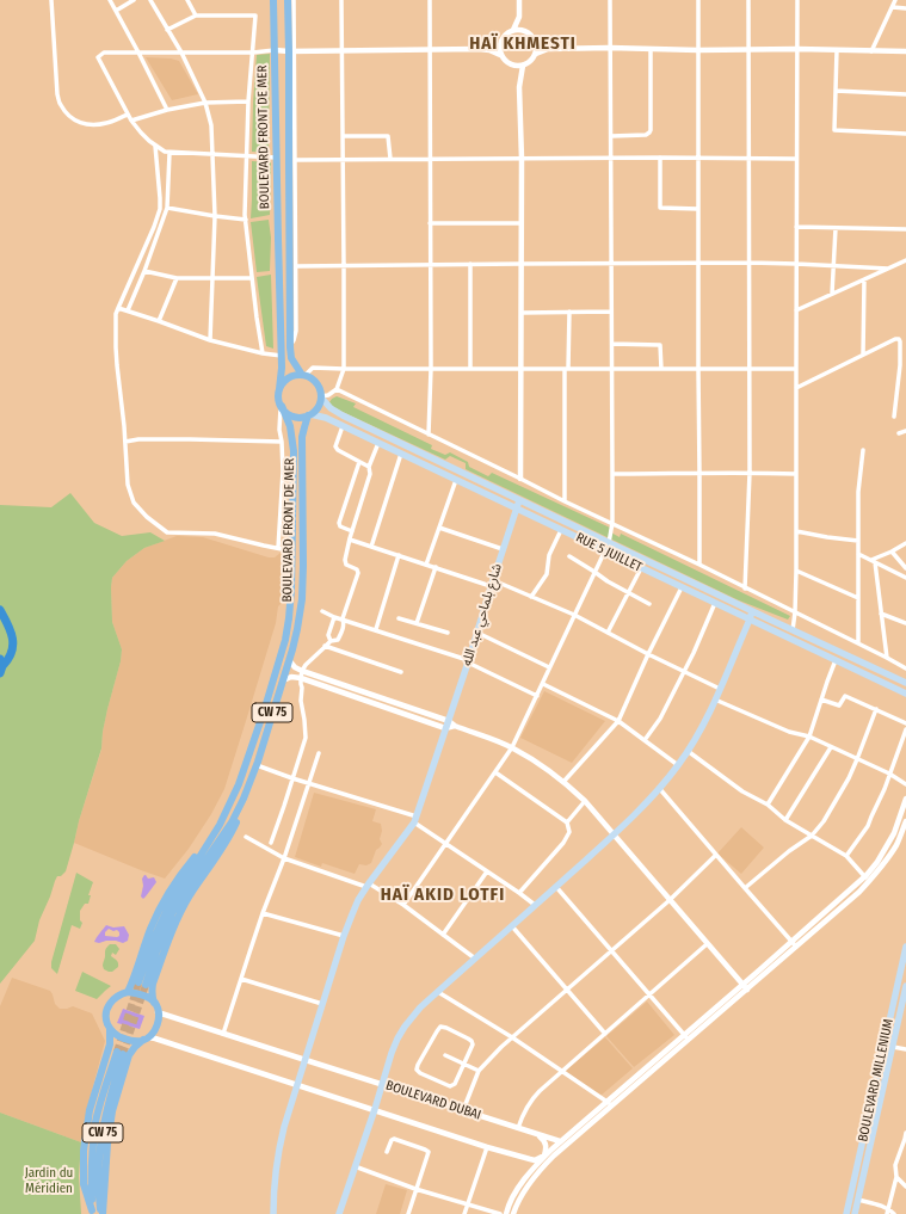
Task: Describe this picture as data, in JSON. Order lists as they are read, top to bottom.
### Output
{
  "streets": {
    "main road": [
      "BOULEVARD FRONT DE MER",
      "RUE 5 JUILLET",
      "شارع بلماحي عبد الله",
      "CW 75",
      "BOULEVARD MILLENIUM"
    ],
    "street": ["BOULEVARD DUBAI"]
  },
  "crossings": [
    ["BOULEVARD FRONT DE MER", "RUE 5 JUILLET"],
    ["BOULEVARD FRONT DE MER", "CW 75"],
    ["RUE 5 JUILLET", "شارع بلماحي عبد الله"],
    ["RUE 5 JUILLET", "CW 75"],
    ["شارع بلماحي عبد الله", "BOULEVARD DUBAI"]
  ],
  "districts": ["HAÏ KHMESTI", "HAÏ AKID LOTFI"],
  "parks": ["Jardin du Méridien"]
}
